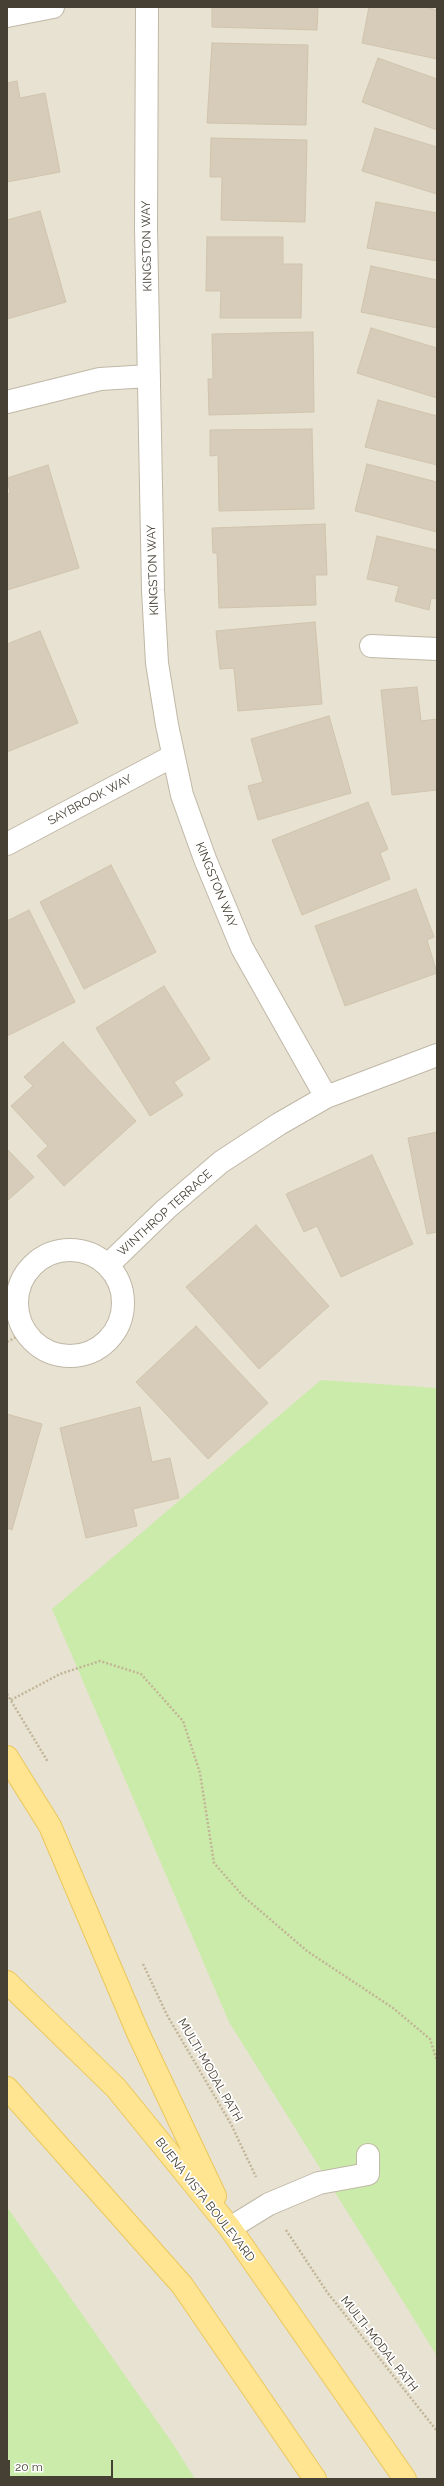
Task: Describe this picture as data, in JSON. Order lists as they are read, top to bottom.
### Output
{
  "streets": {
    "main road": ["BUENA VISTA BOULEVARD"],
    "street": ["KINGSTON WAY", "SAYBROOK WAY", "WINTHROP TERRACE"],
    "path": ["MULTI-MODAL PATH"]
  },
  "crossings": [
    ["KINGSTON WAY", "SAYBROOK WAY"],
    ["KINGSTON WAY", "WINTHROP TERRACE"]
  ],
  "scale_bar": "20 m"
}
